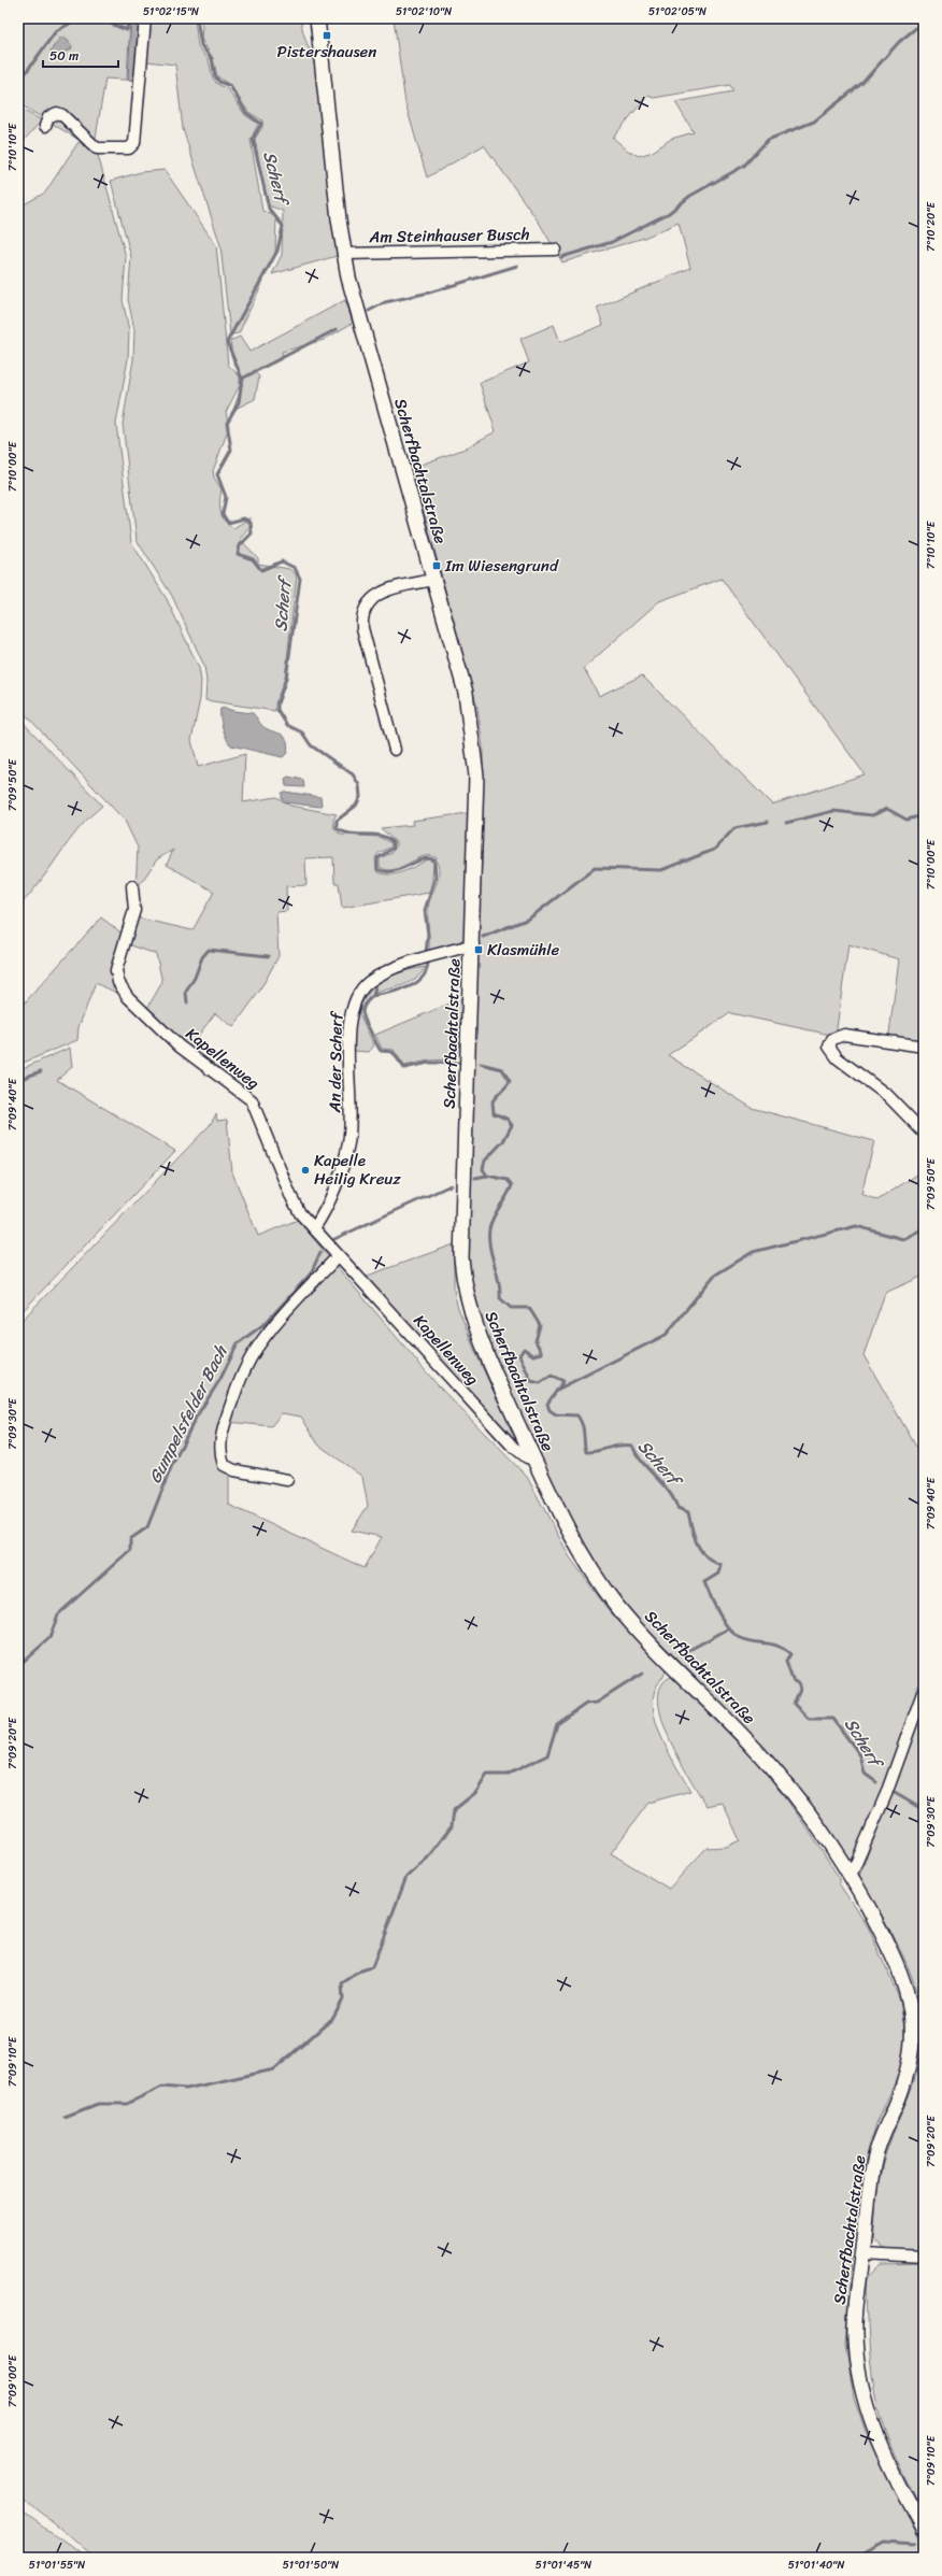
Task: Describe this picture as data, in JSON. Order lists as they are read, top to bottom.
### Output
{
  "streets": {
    "main road": ["Scherfbachtalstraße"],
    "street": ["Am Steinhauser Busch", "Kapellenweg", "An der Scherf"]
  },
  "crossings": [
    ["Am Steinhauser Busch", "Scherfbachtalstraße"],
    ["Scherfbachtalstraße", "Kapellenweg"],
    ["Scherfbachtalstraße", "An der Scherf"],
    ["Kapellenweg", "An der Scherf"]
  ],
  "water": ["Scherf", "Gumpelsfelder Bach"],
  "places": {
    "transit": ["Pistershausen", "Im Wiesengrund", "Klasmühle"],
    "other": ["Kapelle Heilig Kreuz"]
  },
  "scale_bar": "50 m",
  "coordinates": [
    "51°02'15\"N",
    "51°02'10\"N",
    "51°02'05\"N",
    "7°10'10\"E",
    "7°10'20\"E",
    "7°10'00\"E",
    "7°09'50\"E",
    "7°09'40\"E",
    "7°09'30\"E",
    "7°09'20\"E",
    "7°09'10\"E",
    "7°09'00\"E",
    "51°01'55\"N",
    "51°01'50\"N",
    "51°01'45\"N",
    "51°01'40\"N"
  ]
}
